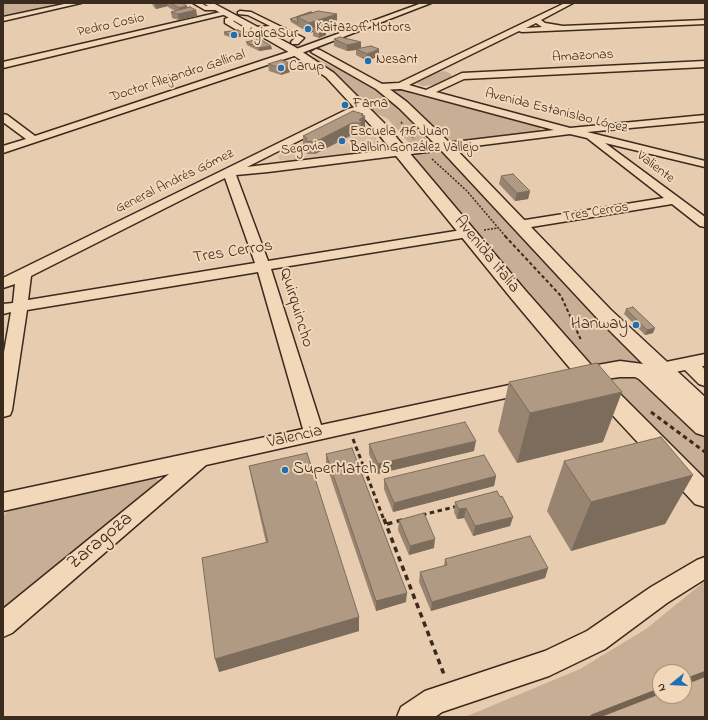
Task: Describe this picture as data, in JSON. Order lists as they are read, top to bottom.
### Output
{
  "streets": {
    "main road": ["Avenida Italia"],
    "street": [
      "Pedro Cosio",
      "Amazonas",
      "Doctor Alejandro Gallinal",
      "Avenida Estanislao López",
      "Segovia",
      "Valiente",
      "General Andrés Gómez",
      "Tres Cerros",
      "Quirquincho",
      "Valencia",
      "Zaragoza"
    ]
  },
  "crossings": [
    ["Pedro Cosio", "Avenida Italia"],
    ["Amazonas", "Avenida Estanislao López"],
    ["Doctor Alejandro Gallinal", "Avenida Italia"],
    ["Avenida Estanislao López", "Segovia"],
    ["Avenida Estanislao López", "Valiente"],
    ["Segovia", "General Andrés Gómez"],
    ["Segovia", "Avenida Italia"],
    ["Segovia", "Quirquincho"],
    ["Valiente", "Tres Cerros"],
    ["General Andrés Gómez", "Avenida Italia"],
    ["General Andrés Gómez", "Quirquincho"],
    ["Tres Cerros", "Avenida Italia"],
    ["Tres Cerros", "Quirquincho"],
    ["Quirquincho", "Valencia"],
    ["Valencia", "Zaragoza"]
  ],
  "places": [
    "Kaitazoff Motors",
    "LógicaSur",
    "Nesant",
    "Carup",
    "Fama",
    "Escuela 176 Juan Balbin González Vallejo",
    "Hanway",
    "SuperMatch 5"
  ],
  "north": "left"
}
